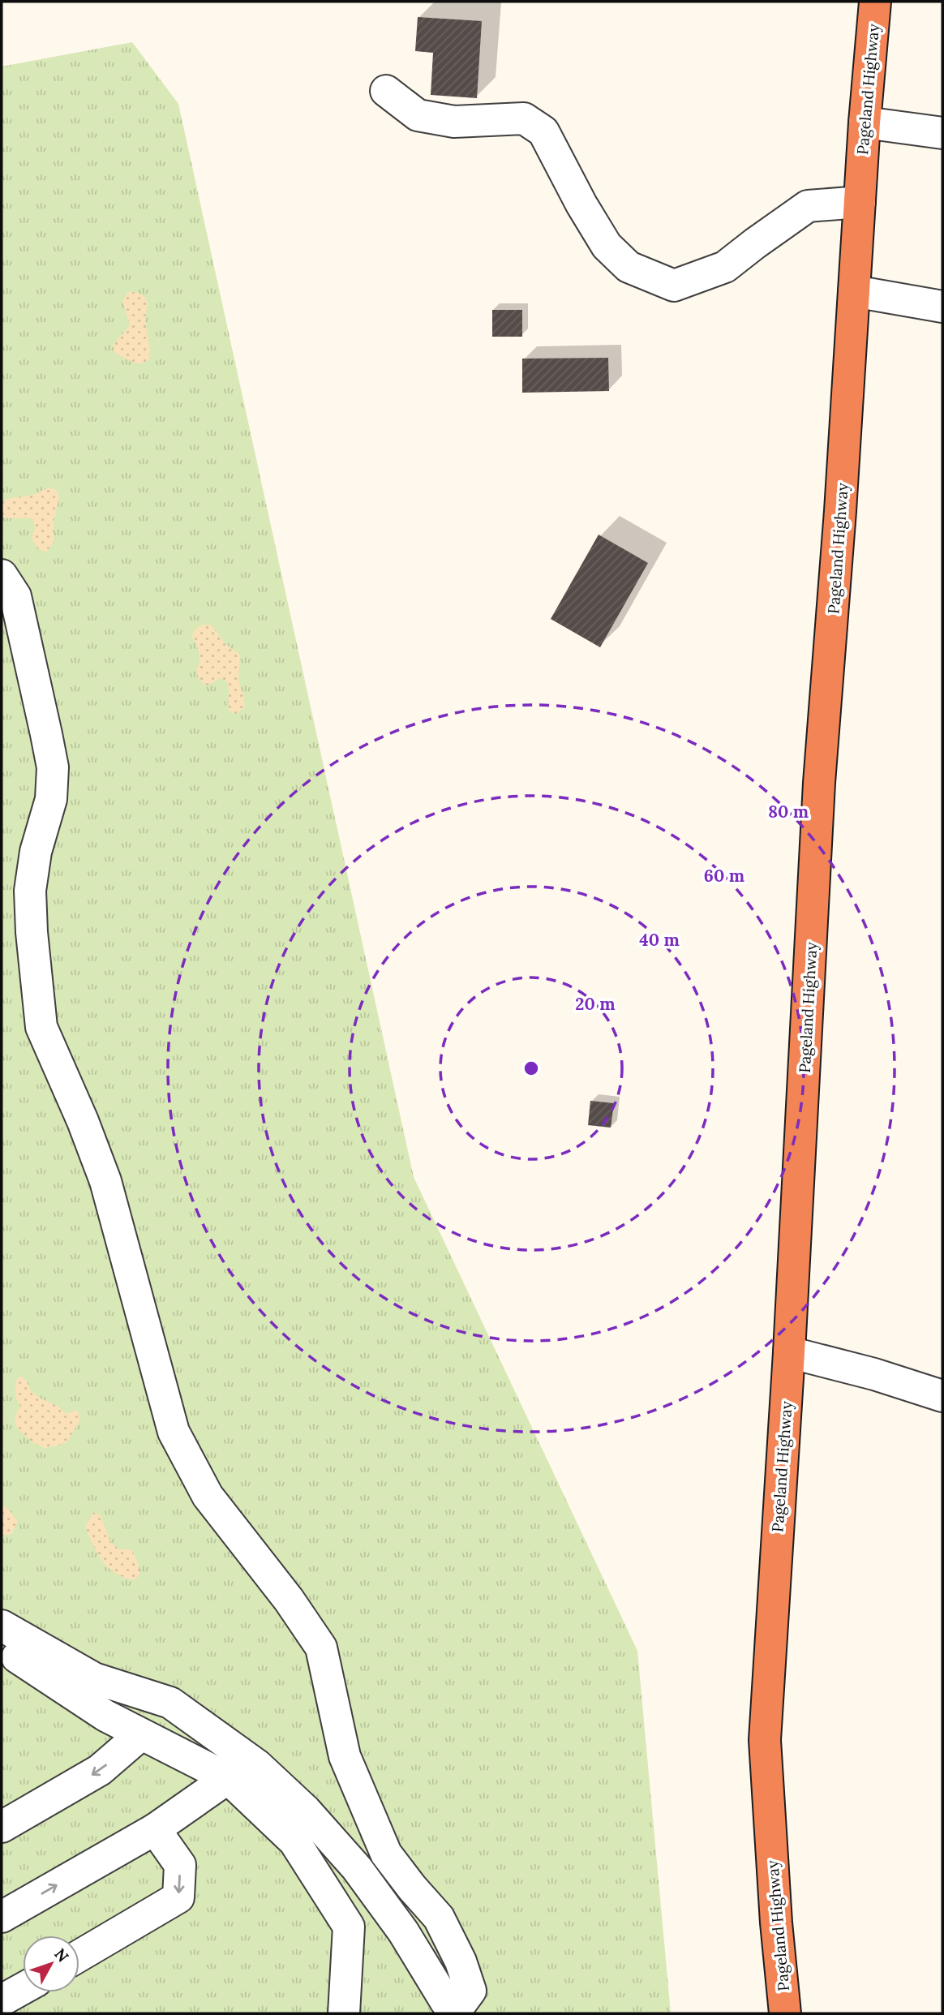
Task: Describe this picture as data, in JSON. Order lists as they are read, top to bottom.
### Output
{
  "streets": {
    "highway": ["Pageland Highway"]
  },
  "north": "top right",
  "rings": [
    "80 m",
    "60 m",
    "40 m",
    "20 m"
  ]
}
